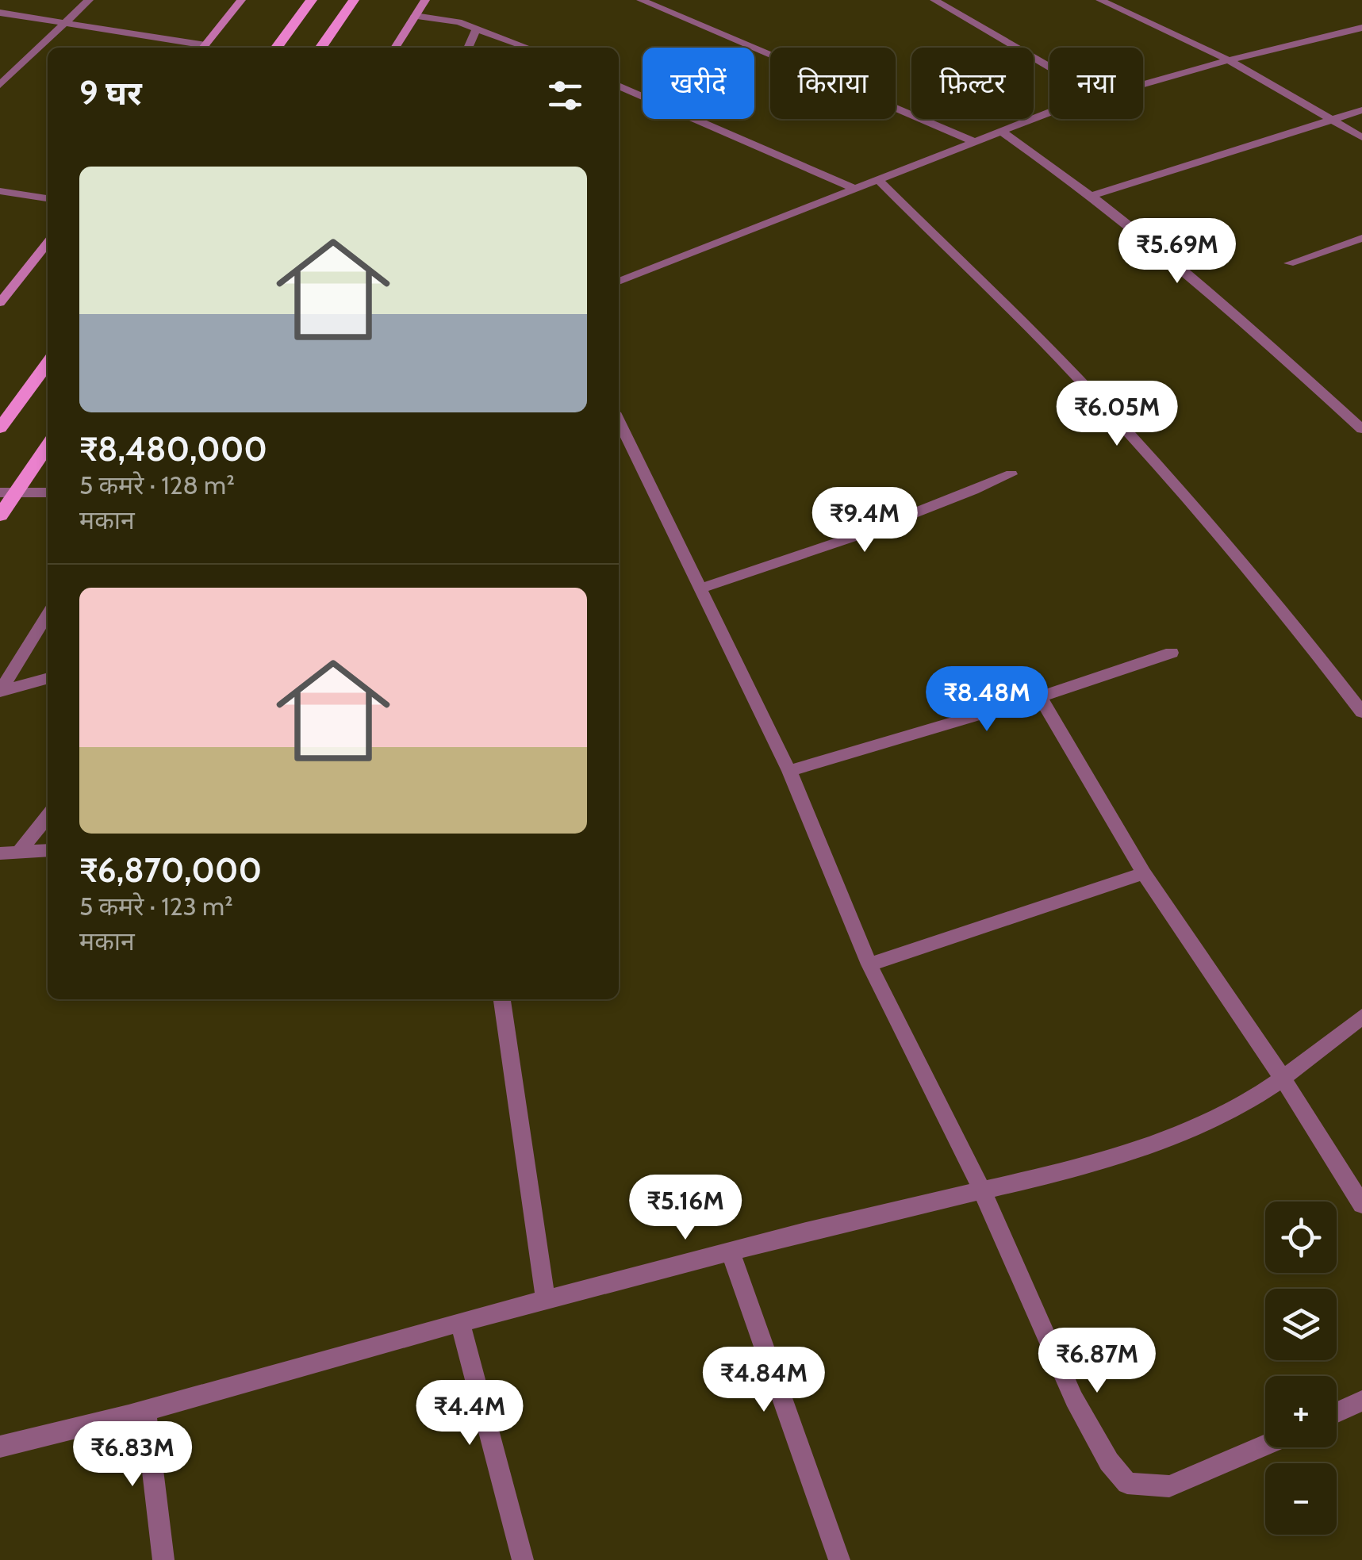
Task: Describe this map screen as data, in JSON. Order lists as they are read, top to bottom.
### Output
{
  "page": {
    "chip": [
      "खरीदें",
      "किराया",
      "फ़िल्टर",
      "नया"
    ],
    "heading": "9 घर",
    "list": [
      {
        "name": "₹8,480,000",
        "note": "5 कमरे · 128 m² · मकान"
      },
      {
        "name": "₹6,870,000",
        "note": "5 कमरे · 123 m² · मकान"
      }
    ],
    "price": [
      "₹5.69M",
      "₹6.05M",
      "₹9.4M",
      "₹8.48M",
      "₹5.16M",
      "₹6.87M",
      "₹4.84M",
      "₹4.4M",
      "₹6.83M"
    ],
    "map_buttons": ["+", "−"]
  }
}
